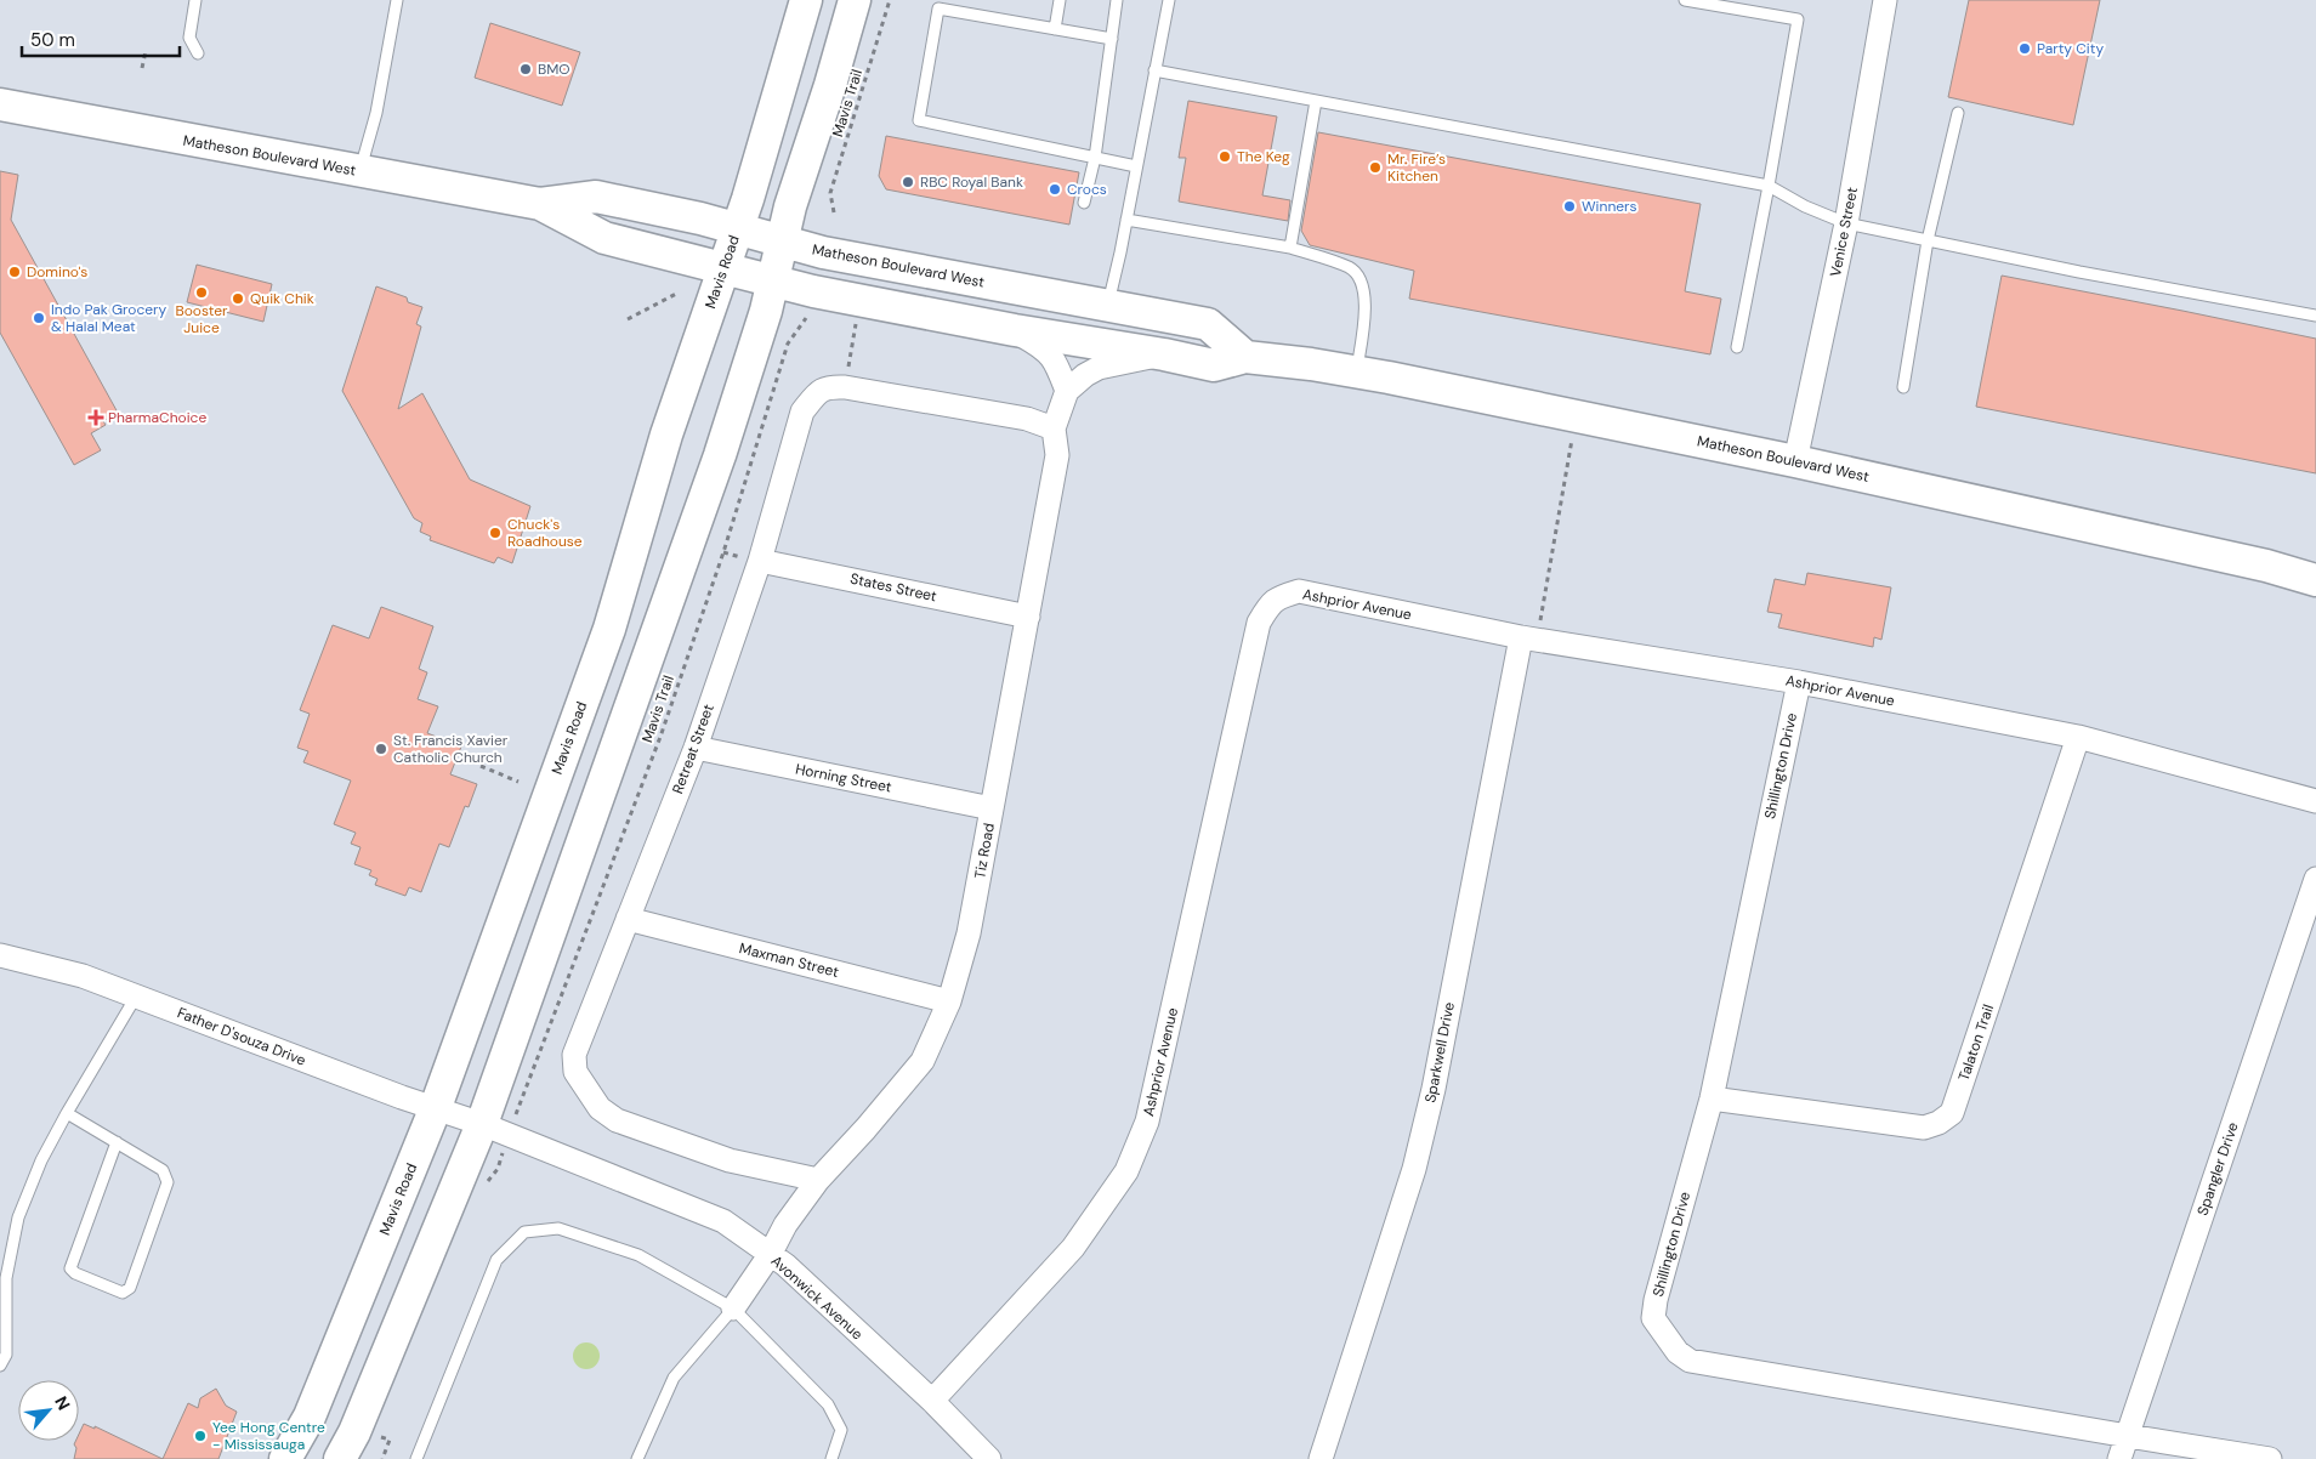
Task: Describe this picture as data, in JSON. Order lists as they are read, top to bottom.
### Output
{
  "streets": {
    "street": [
      "Matheson Boulevard West",
      "Venice Street",
      "Mavis Road",
      "States Street",
      "Ashprior Avenue",
      "Retreat Street",
      "Shillington Drive",
      "Horning Street",
      "Tiz Road",
      "Maxman Street",
      "Father D'souza Drive",
      "Talaton Trail",
      "Sparkwell Drive",
      "Spangler Drive",
      "Avonwick Avenue"
    ],
    "path": ["Mavis Trail"]
  },
  "crossings": [
    ["Matheson Boulevard West", "Venice Street"],
    ["Matheson Boulevard West", "Mavis Road"],
    ["Mavis Road", "Father D'souza Drive"],
    ["States Street", "Retreat Street"],
    ["States Street", "Tiz Road"],
    ["Ashprior Avenue", "Shillington Drive"],
    ["Ashprior Avenue", "Talaton Trail"],
    ["Ashprior Avenue", "Sparkwell Drive"],
    ["Ashprior Avenue", "Avonwick Avenue"],
    ["Retreat Street", "Horning Street"],
    ["Retreat Street", "Tiz Road"],
    ["Retreat Street", "Maxman Street"],
    ["Shillington Drive", "Talaton Trail"],
    ["Shillington Drive", "Spangler Drive"],
    ["Horning Street", "Tiz Road"],
    ["Tiz Road", "Maxman Street"],
    ["Tiz Road", "Avonwick Avenue"],
    ["Father D'souza Drive", "Avonwick Avenue"]
  ],
  "places": {
    "other": [
      "Party City",
      "BMO",
      "The Keg",
      "Mr. Fire’s Kitchen",
      "RBC Royal Bank",
      "Crocs",
      "Winners",
      "Domino's",
      "Booster Juice",
      "Quik Chik",
      "Indo Pak Grocery & Halal Meat",
      "Chuck's Roadhouse",
      "St. Francis Xavier Catholic Church",
      "Yee Hong Centre - Mississauga"
    ],
    "health": ["PharmaChoice"]
  },
  "scale_bar": "50 m",
  "north": "top right"
}
